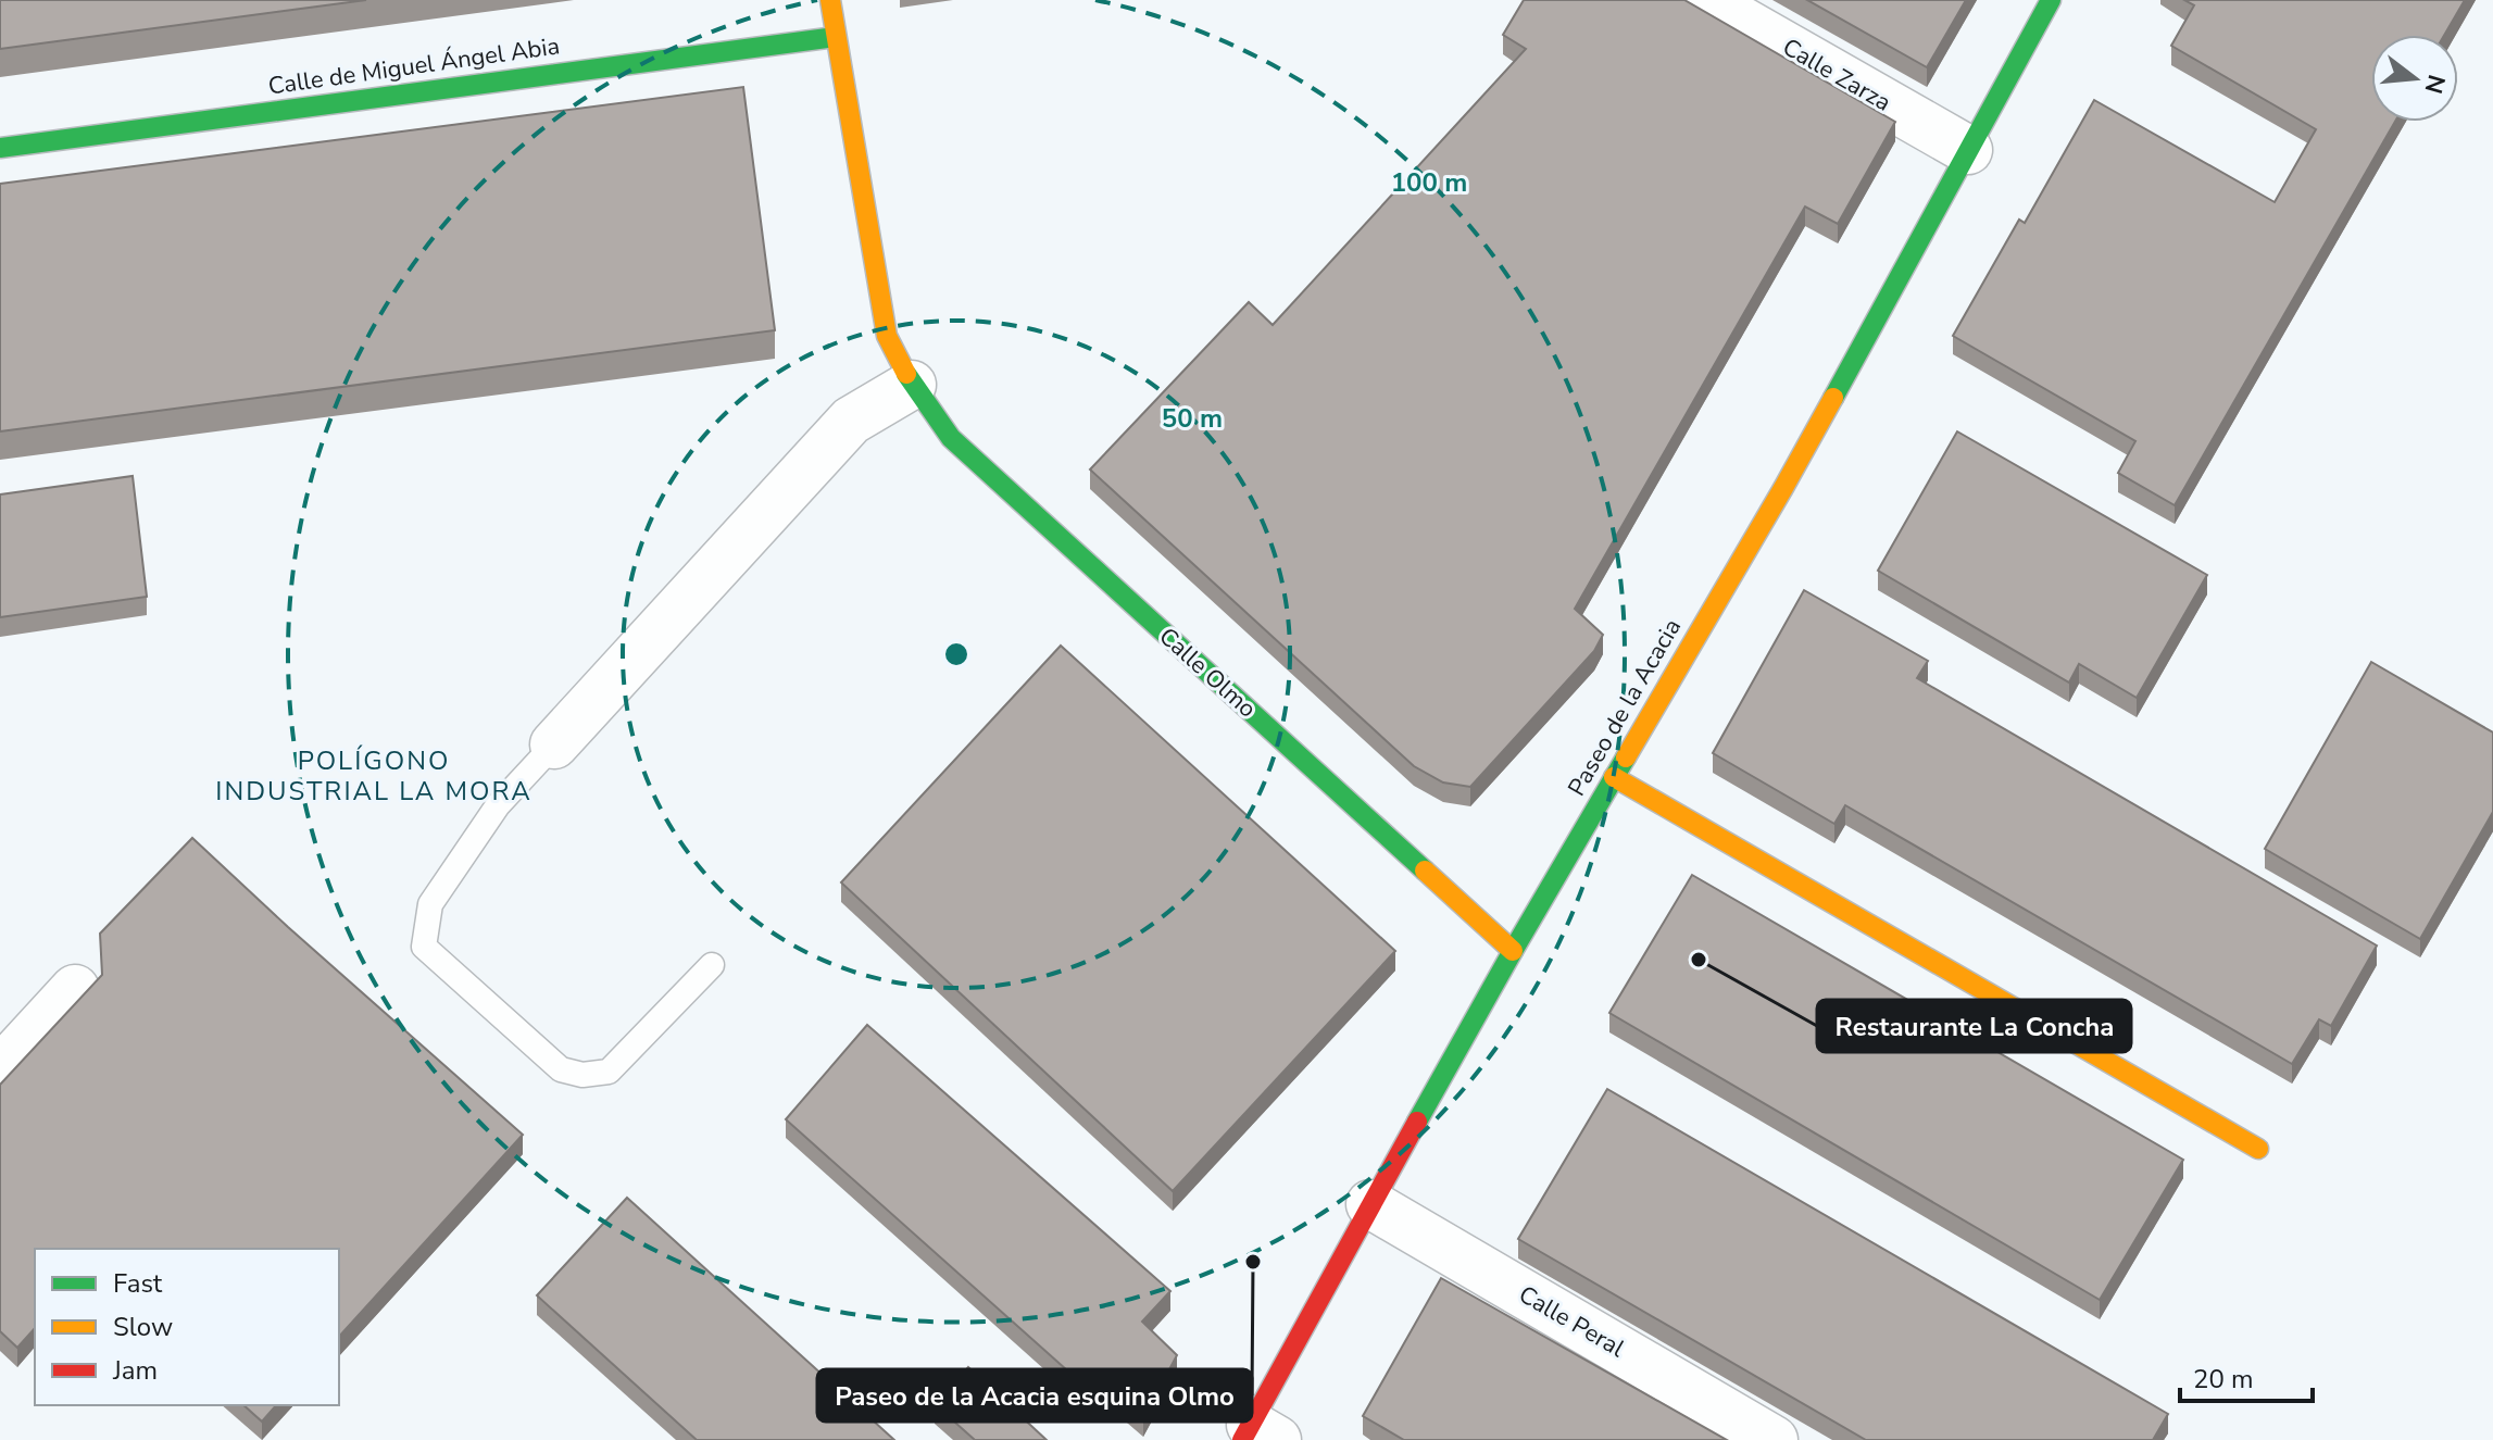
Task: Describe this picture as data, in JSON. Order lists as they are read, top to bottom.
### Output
{
  "streets": {
    "street": [
      "Calle de Miguel Ángel Abia",
      "Calle Zarza",
      "Calle Olmo",
      "Paseo de la Acacia",
      "Calle Peral"
    ]
  },
  "crossings": [
    ["Calle de Miguel Ángel Abia", "Calle Olmo"],
    ["Calle Zarza", "Paseo de la Acacia"],
    ["Calle Olmo", "Paseo de la Acacia"],
    ["Paseo de la Acacia", "Calle Peral"]
  ],
  "districts": ["POLÍGONO INDUSTRIAL LA MORA"],
  "places": ["Restaurante La Concha", "Paseo de la Acacia esquina Olmo"],
  "legend": ["Fast", "Slow", "Jam"],
  "scale_bar": "20 m",
  "north": "right",
  "rings": ["100 m", "50 m"]
}
